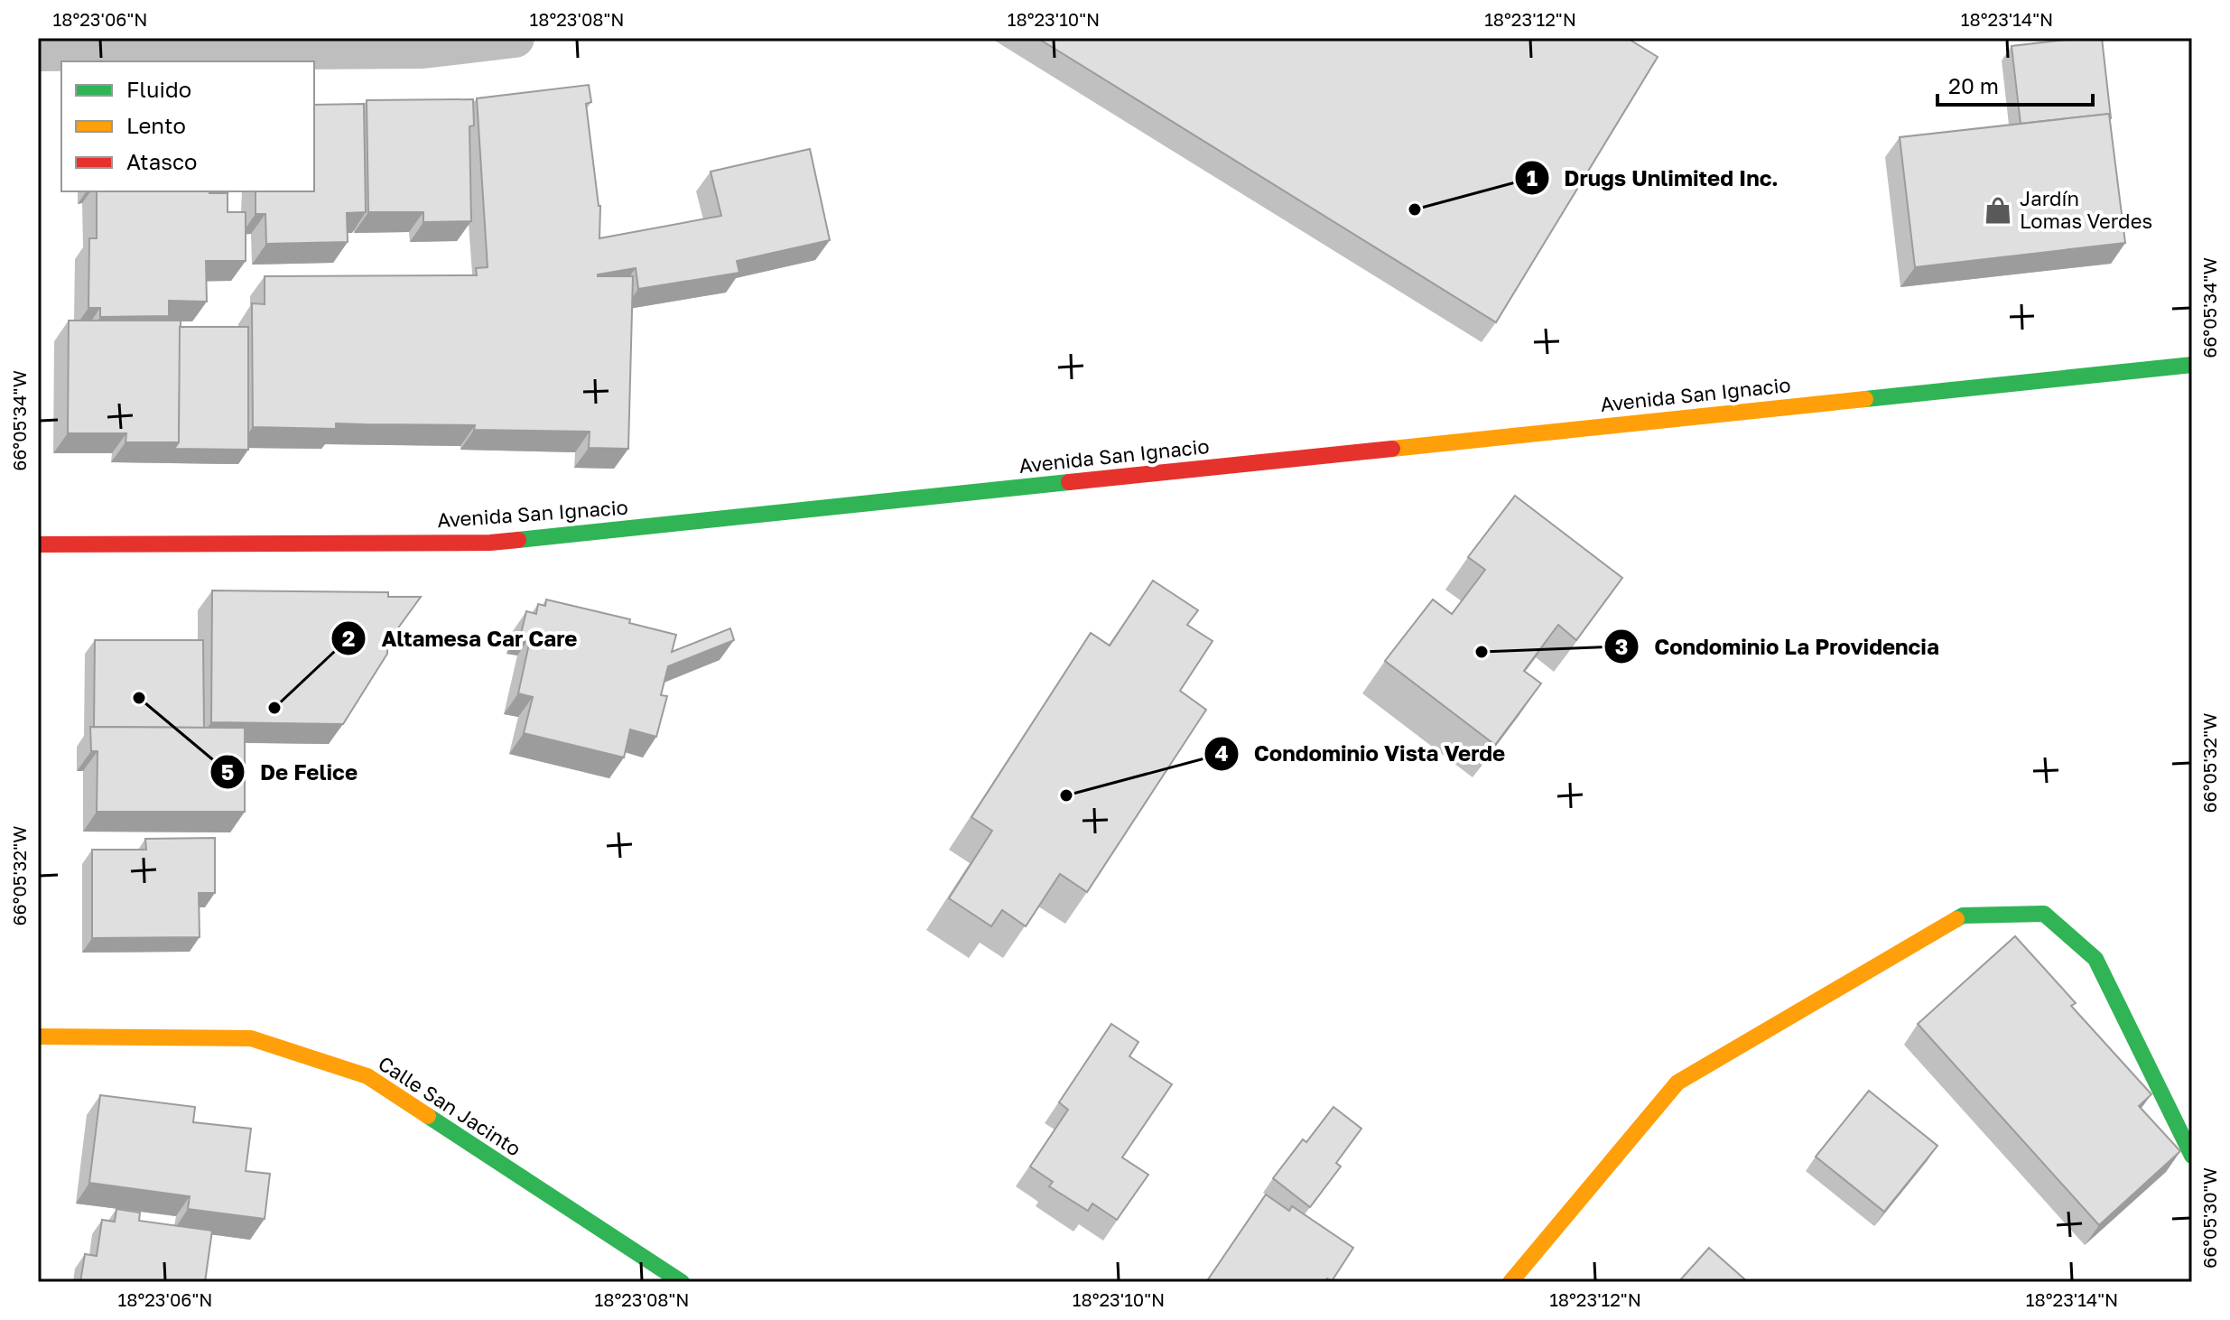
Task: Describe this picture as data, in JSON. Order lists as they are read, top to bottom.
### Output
{
  "streets": {
    "street": ["Avenida San Ignacio", "Calle San Jacinto"]
  },
  "places": {
    "other": [
      "Drugs Unlimited Inc.",
      "Condominio La Providencia",
      "De Felice",
      "Altamesa Car Care",
      "Condominio Vista Verde"
    ],
    "shop": ["Jardín Lomas Verdes"]
  },
  "legend": ["Fluido", "Lento", "Atasco"],
  "scale_bar": "20 m",
  "coordinates": [
    "18°23'06\"N",
    "18°23'08\"N",
    "18°23'10\"N",
    "18°23'12\"N",
    "18°23'14\"N",
    "66°05'34\"W",
    "66°05'32\"W",
    "66°05'30\"W"
  ]
}
